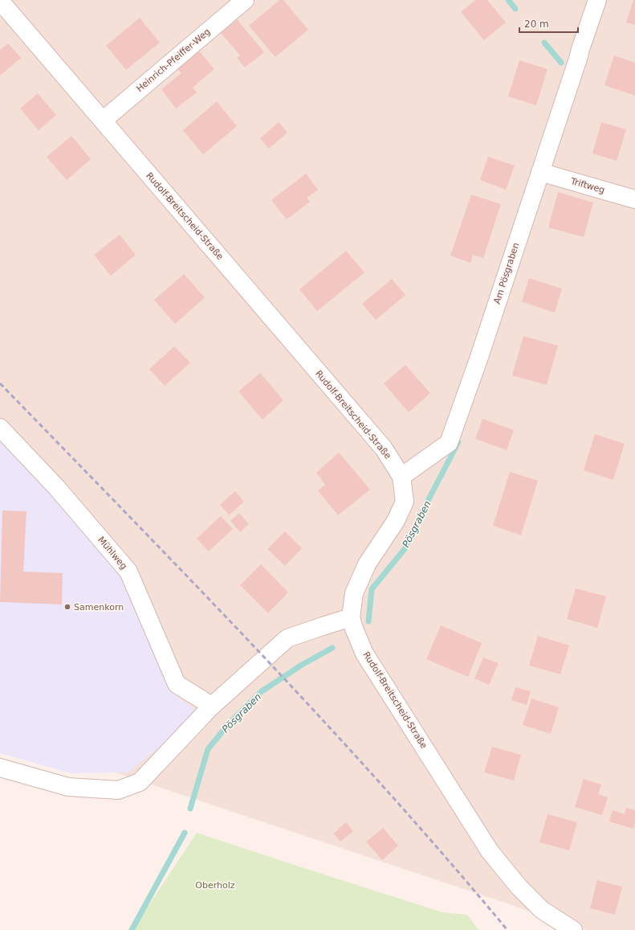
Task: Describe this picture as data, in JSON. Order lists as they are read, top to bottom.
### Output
{
  "streets": {
    "street": [
      "Heinrich-Pfeiffer-Weg",
      "Triftweg",
      "Rudolf-Breitscheid-Straße",
      "Am Pösgraben",
      "Mühlweg"
    ]
  },
  "crossings": [
    ["Heinrich-Pfeiffer-Weg", "Rudolf-Breitscheid-Straße"],
    ["Triftweg", "Am Pösgraben"],
    ["Rudolf-Breitscheid-Straße", "Am Pösgraben"]
  ],
  "water": ["Pösgraben"],
  "parks": ["Oberholz"],
  "places": ["Samenkorn"],
  "scale_bar": "20 m"
}
